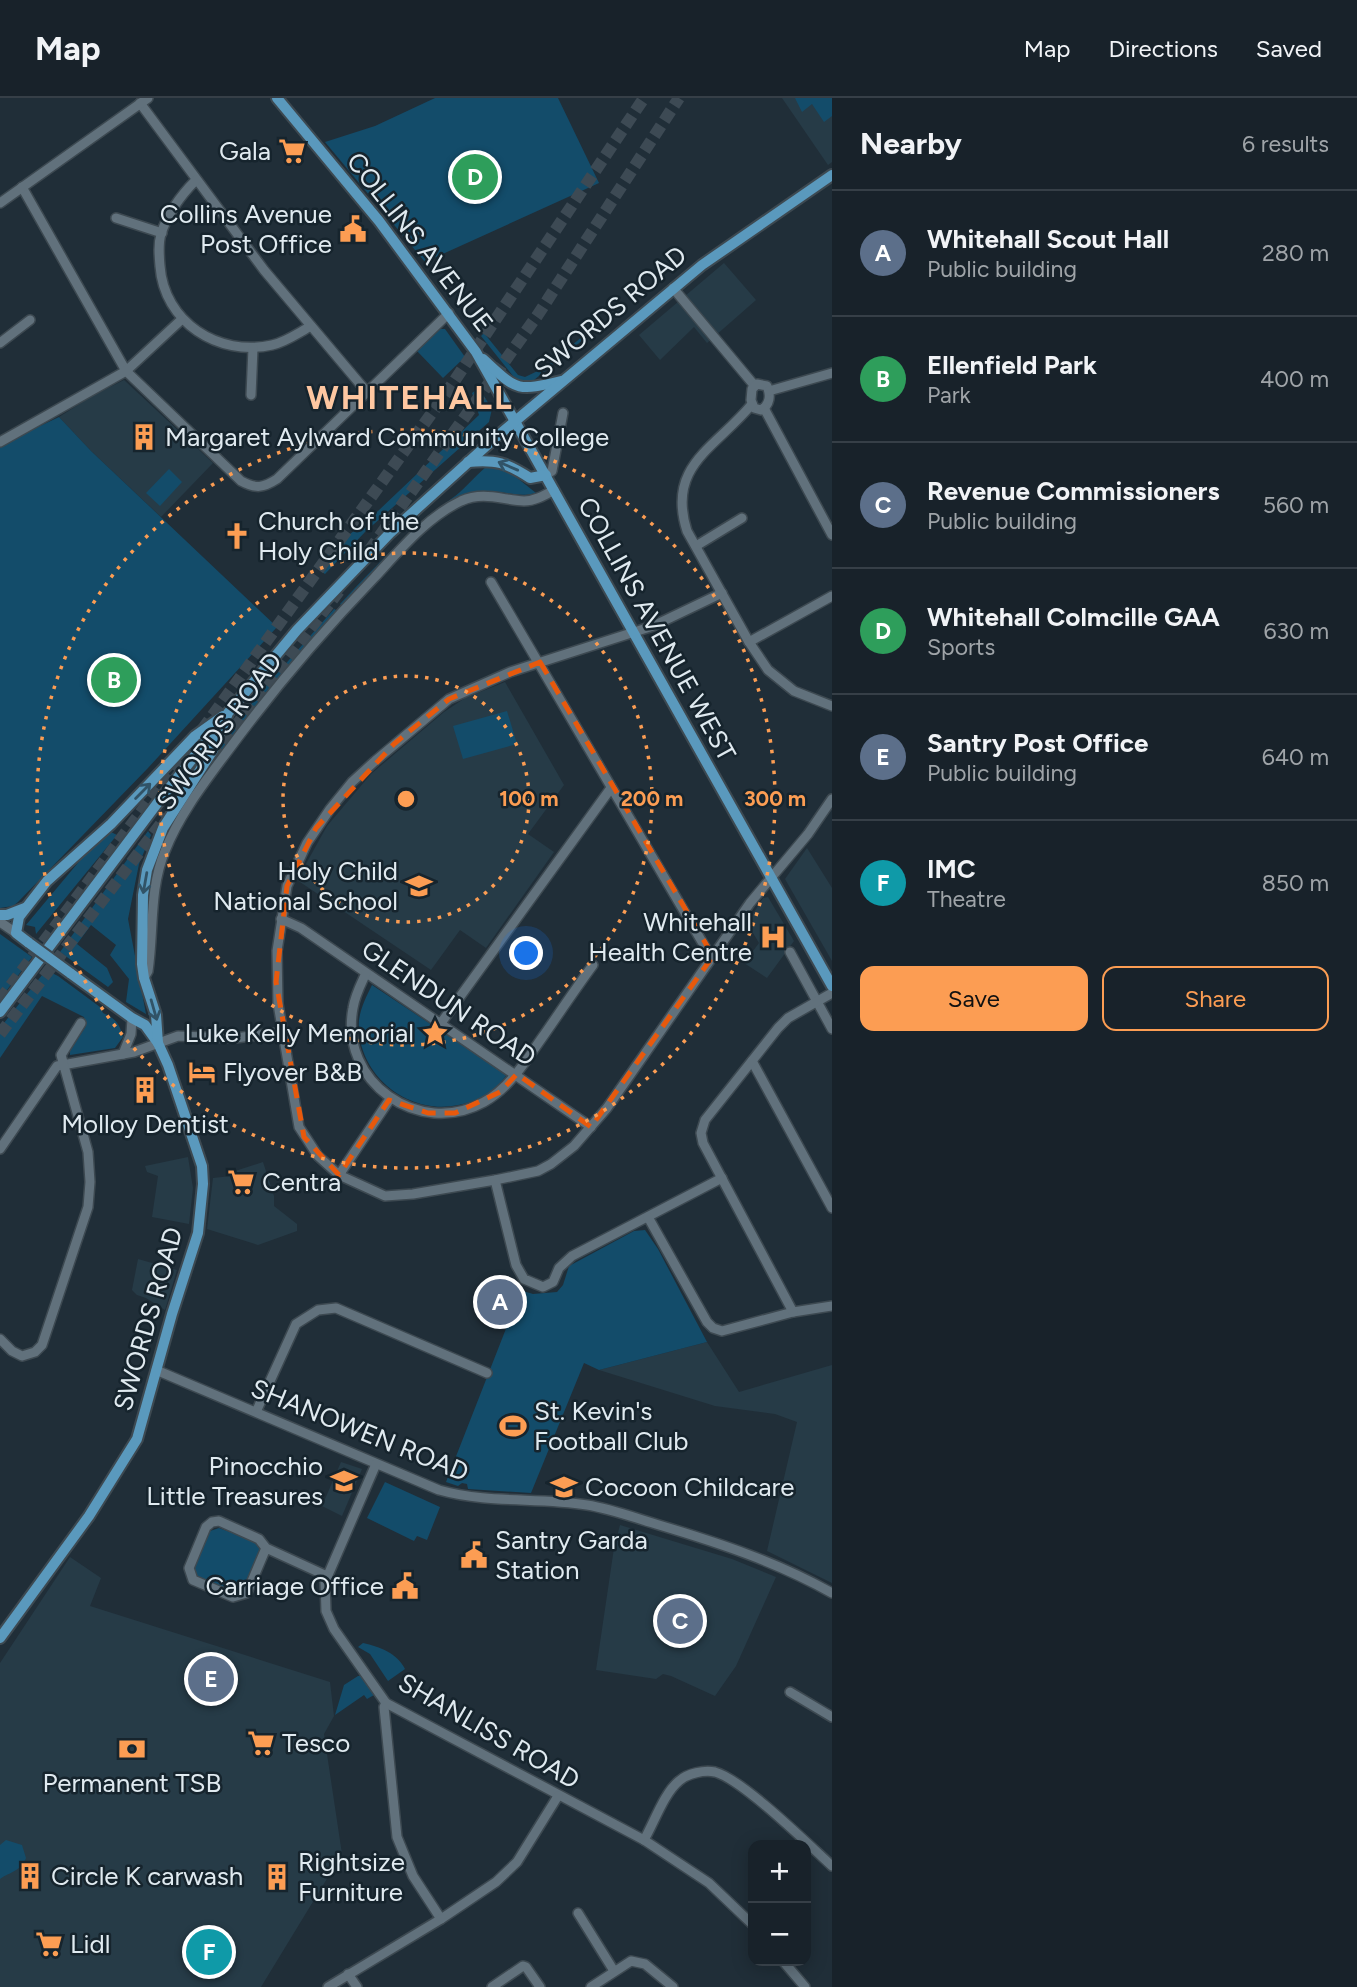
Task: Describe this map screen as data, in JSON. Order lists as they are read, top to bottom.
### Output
{
  "streets": {
    "main road": ["COLLINS AVENUE", "SWORDS ROAD", "COLLINS AVENUE WEST"],
    "street": ["GLENDUN ROAD", "SHANOWEN ROAD", "SHANLISS ROAD"]
  },
  "crossings": [
    ["COLLINS AVENUE", "SWORDS ROAD"],
    ["COLLINS AVENUE", "COLLINS AVENUE WEST"],
    ["SWORDS ROAD", "COLLINS AVENUE WEST"],
    ["SWORDS ROAD", "SHANOWEN ROAD"],
    ["SHANOWEN ROAD", "SHANLISS ROAD"]
  ],
  "districts": ["WHITEHALL"],
  "places": {
    "supermarket": [
      "Gala",
      "Centra",
      "Tesco",
      "Lidl"
    ],
    "public building": ["Collins Avenue Post Office", "Santry Garda Station", "Carriage Office"],
    "building": [
      "Margaret Aylward Community College",
      "Molloy Dentist",
      "Circle K carwash",
      "Rightsize Furniture"
    ],
    "church": ["Church of the Holy Child"],
    "school or university": ["Holy Child National School", "Pinocchio Little Treasures", "Cocoon Childcare"],
    "hospital": ["Whitehall Health Centre"],
    "place": ["Luke Kelly Memorial"],
    "hotel": ["Flyover B&B"],
    "sports": ["St. Kevin's Football Club"],
    "bank": ["Permanent TSB"]
  },
  "page": {
    "header": "Map",
    "nav": ["Map", "Directions", "Saved"],
    "heading": ["Nearby", "6 results"],
    "pins": [
      "D",
      "B",
      "A",
      "C",
      "E",
      "F"
    ],
    "list": [
      {
        "mark": "A",
        "name": "Whitehall Scout Hall",
        "note": "Public building",
        "value": "280 m"
      },
      {
        "mark": "B",
        "name": "Ellenfield Park",
        "note": "Park",
        "value": "400 m"
      },
      {
        "mark": "C",
        "name": "Revenue Commissioners",
        "note": "Public building",
        "value": "560 m"
      },
      {
        "mark": "D",
        "name": "Whitehall Colmcille GAA",
        "note": "Sports",
        "value": "630 m"
      },
      {
        "mark": "E",
        "name": "Santry Post Office",
        "note": "Public building",
        "value": "640 m"
      },
      {
        "mark": "F",
        "name": "IMC",
        "note": "Theatre",
        "value": "850 m"
      }
    ],
    "buttons": ["Save", "Share"],
    "map_buttons": ["+", "−"]
  },
  "rings": ["100 m", "200 m", "300 m"]
}
